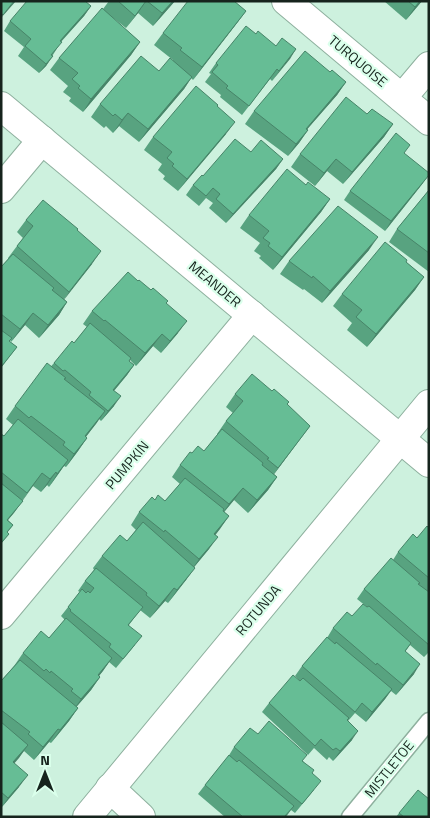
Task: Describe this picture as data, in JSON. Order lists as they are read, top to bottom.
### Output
{
  "streets": {
    "street": [
      "TURQUOISE",
      "MEANDER",
      "PUMPKIN",
      "ROTUNDA"
    ],
    "lane": ["MISTLETOE"]
  },
  "crossings": [
    ["MEANDER", "PUMPKIN"],
    ["MEANDER", "ROTUNDA"]
  ],
  "north": "top"
}
